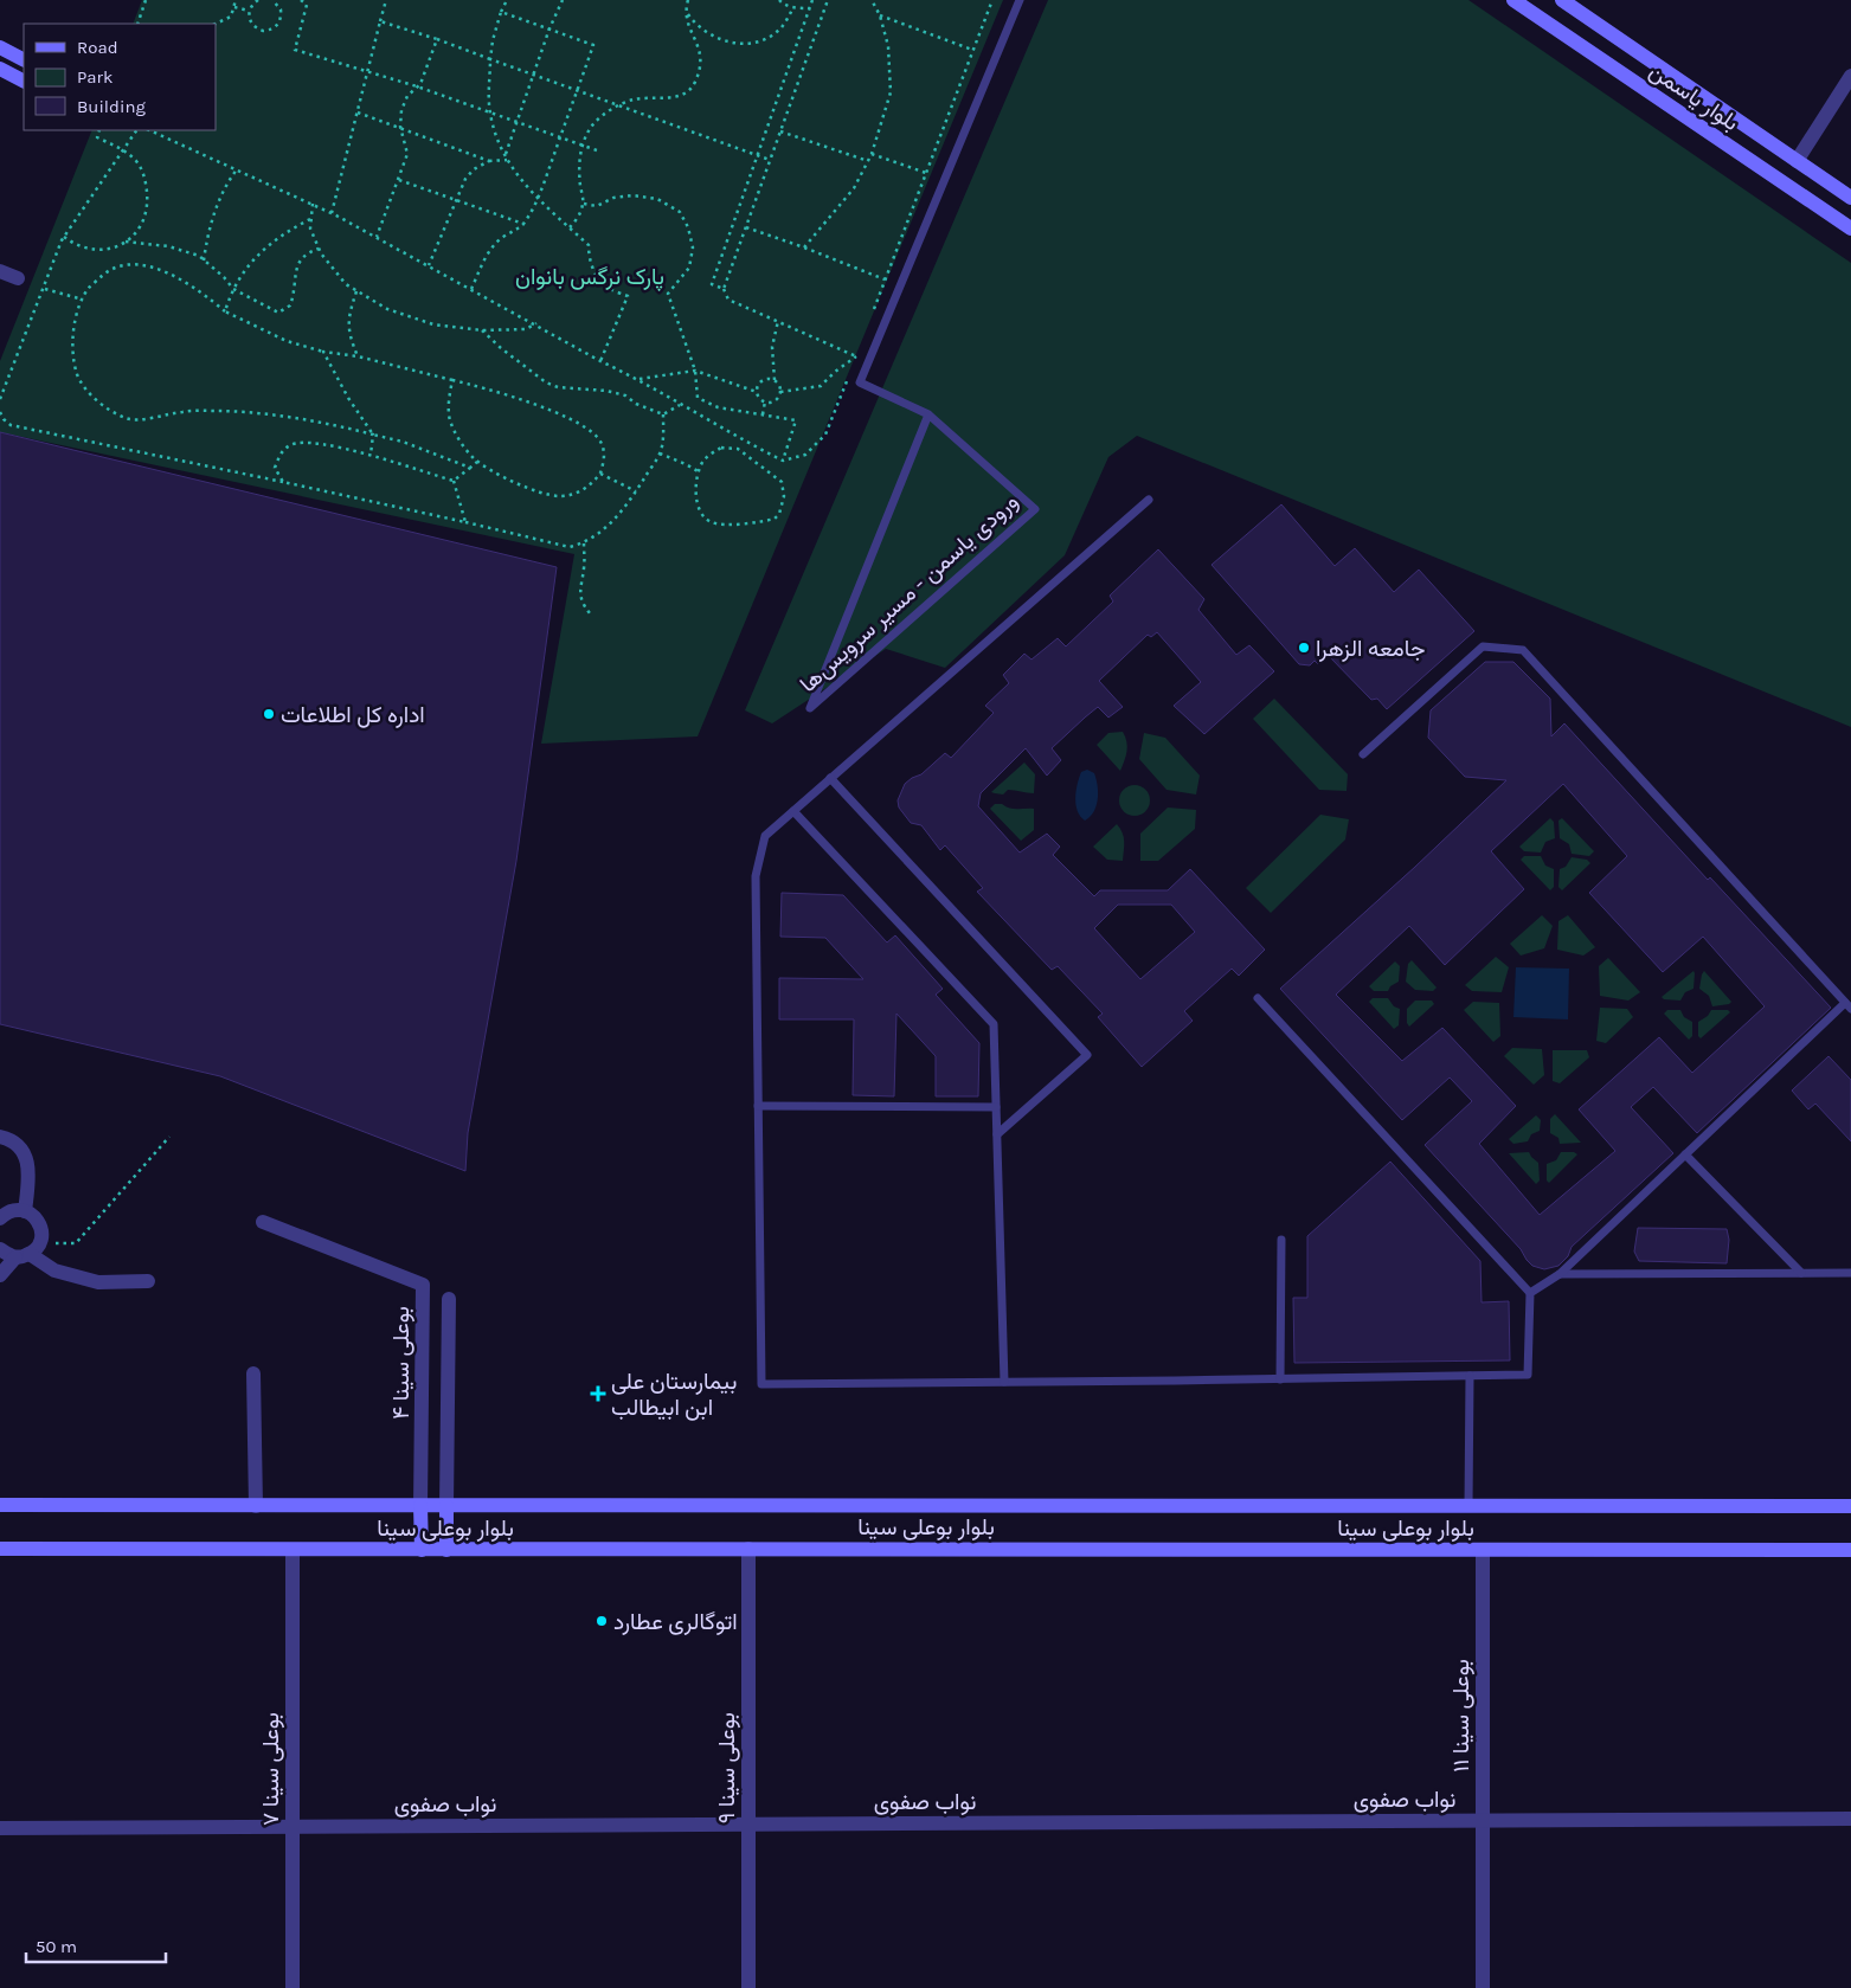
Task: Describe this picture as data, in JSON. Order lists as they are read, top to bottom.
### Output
{
  "streets": {
    "main road": ["بلوار یاسمن", "بلوار بوعلی سینا"],
    "street": [
      "بوعلی سینا ۴",
      "بوعلی سینا ۱۱",
      "بوعلی سینا ۹",
      "بوعلی سینا ۷",
      "نواب صفوی"
    ],
    "lane": ["ورودی یاسمن - مسیر سرویس‌ها"]
  },
  "crossings": [
    ["بوعلی سینا ۴", "بلوار بوعلی سینا"],
    ["بلوار بوعلی سینا", "بوعلی سینا ۱۱"],
    ["بلوار بوعلی سینا", "بوعلی سینا ۹"],
    ["بلوار بوعلی سینا", "بوعلی سینا ۷"],
    ["بوعلی سینا ۱۱", "نواب صفوی"],
    ["بوعلی سینا ۹", "نواب صفوی"],
    ["بوعلی سینا ۷", "نواب صفوی"]
  ],
  "parks": ["پارک نرگس بانوان"],
  "places": {
    "other": ["جامعه الزهرا", "اداره کل اطلاعات", "اتوگالری عطارد"],
    "health": ["بیمارستان علی ابن ابیطالب"]
  },
  "legend": ["Road", "Park", "Building"],
  "scale_bar": "50 m"
}
